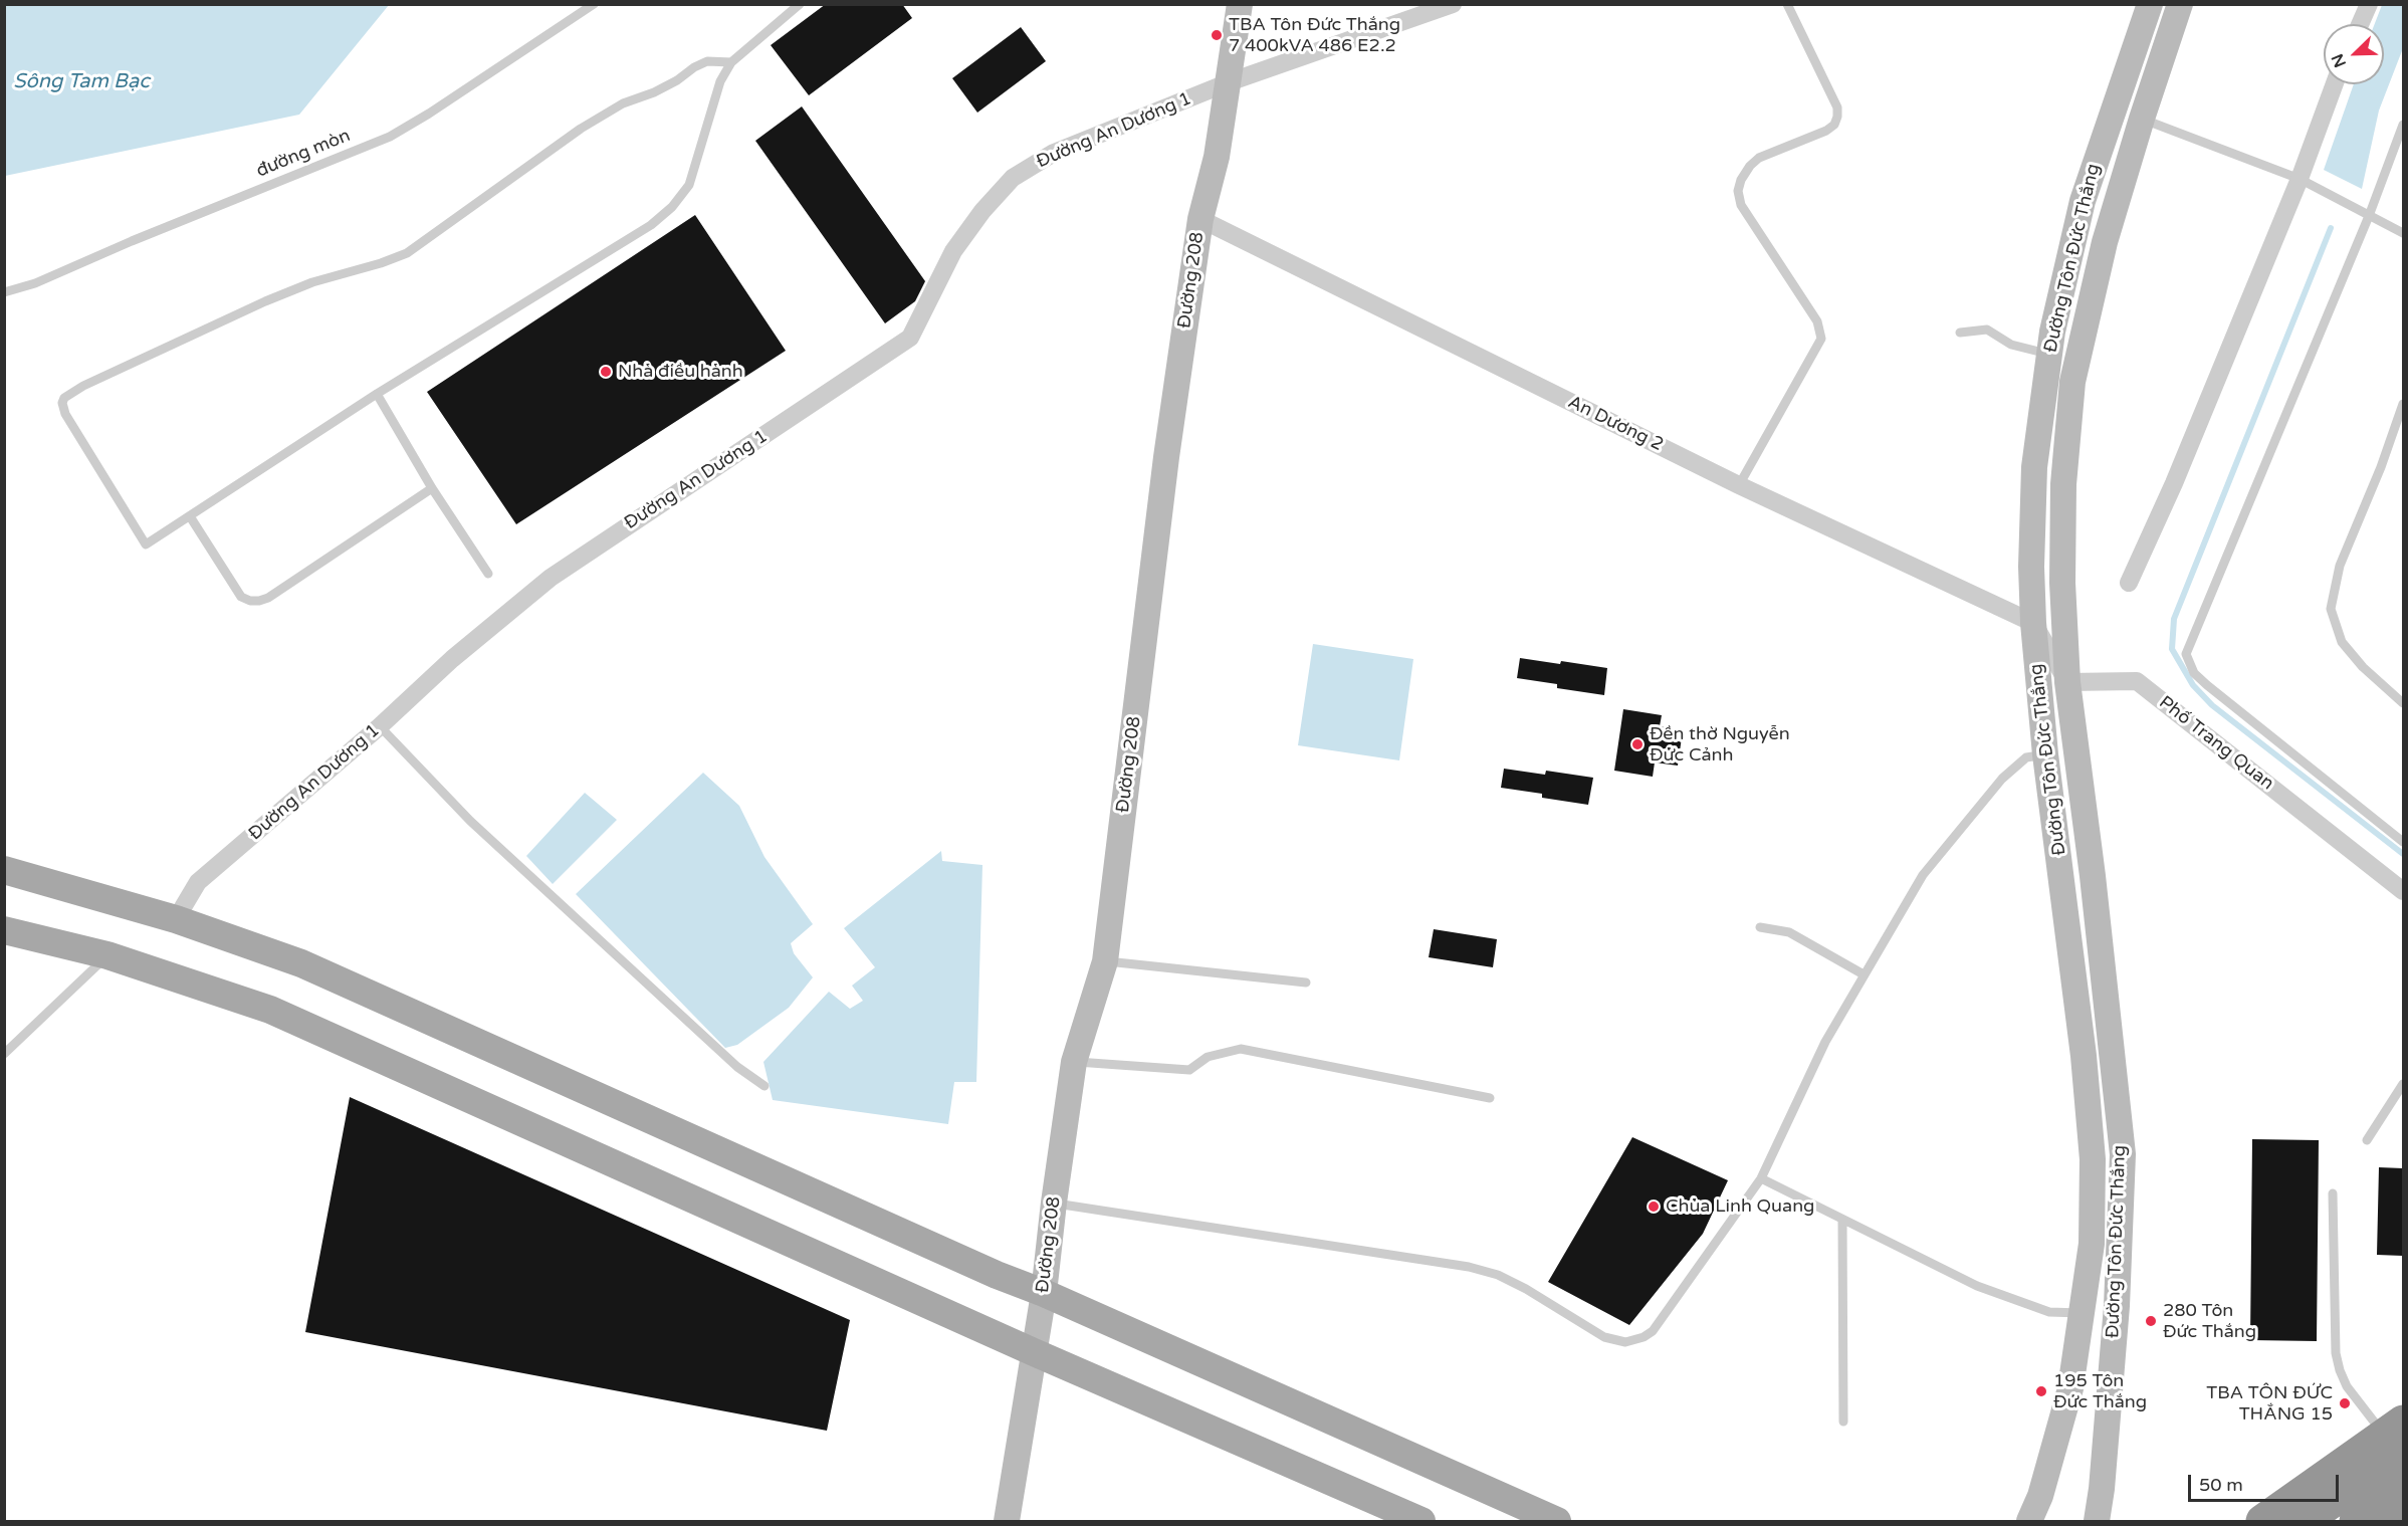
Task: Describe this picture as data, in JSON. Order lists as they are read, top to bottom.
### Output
{
  "streets": {
    "main road": ["Đường Tôn Đức Thắng", "Đường 208"],
    "street": ["Đường An Dương 1", "An Dương 2", "Phố Trang Quan"],
    "lane": ["đường mòn"]
  },
  "crossings": [
    ["Đường An Dương 1", "Đường 208"],
    ["Đường Tôn Đức Thắng", "An Dương 2"],
    ["Đường Tôn Đức Thắng", "Phố Trang Quan"],
    ["Đường 208", "An Dương 2"]
  ],
  "water": ["Sông Tam Bạc"],
  "places": [
    "TBA Tôn Đức Thắng 7 400kVA 486 E2.2",
    "Nhà điều hành",
    "Đền thờ Nguyễn Đức Cảnh",
    "Chùa Linh Quang",
    "280 Tôn Đức Thắng",
    "195 Tôn Đức Thắng",
    "TBA TÔN ĐỨC THẮNG 15"
  ],
  "scale_bar": "50 m",
  "north": "bottom left"
}
